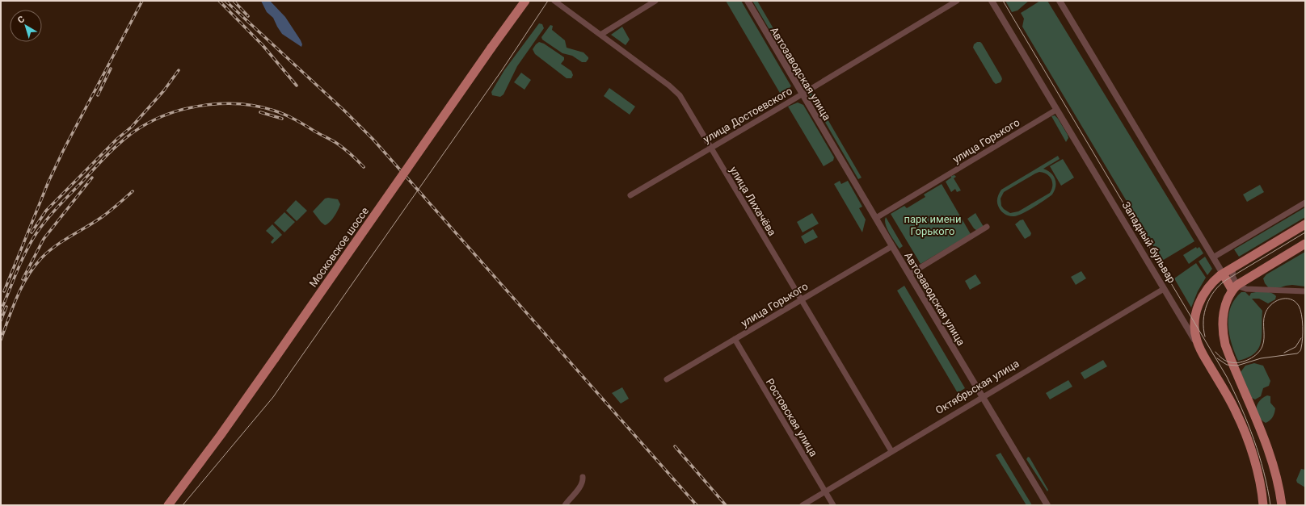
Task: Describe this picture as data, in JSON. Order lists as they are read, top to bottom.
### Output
{
  "streets": {
    "main road": ["Западный бульвар", "Московское шоссе"],
    "street": [
      "Автозаводская улица",
      "улица Достоевского",
      "улица Горького",
      "улица Лихачёва",
      "Октябрьская улица",
      "Ростовская улица"
    ]
  },
  "crossings": [
    ["Автозаводская улица", "улица Достоевского"],
    ["Автозаводская улица", "улица Горького"],
    ["Автозаводская улица", "Октябрьская улица"],
    ["улица Достоевского", "улица Лихачёва"],
    ["улица Горького", "улица Лихачёва"],
    ["улица Горького", "Западный бульвар"],
    ["улица Горького", "Ростовская улица"],
    ["улица Лихачёва", "Октябрьская улица"],
    ["Западный бульвар", "Октябрьская улица"],
    ["Октябрьская улица", "Ростовская улица"]
  ],
  "parks": ["парк имени Горького"],
  "north": "top left"
}
